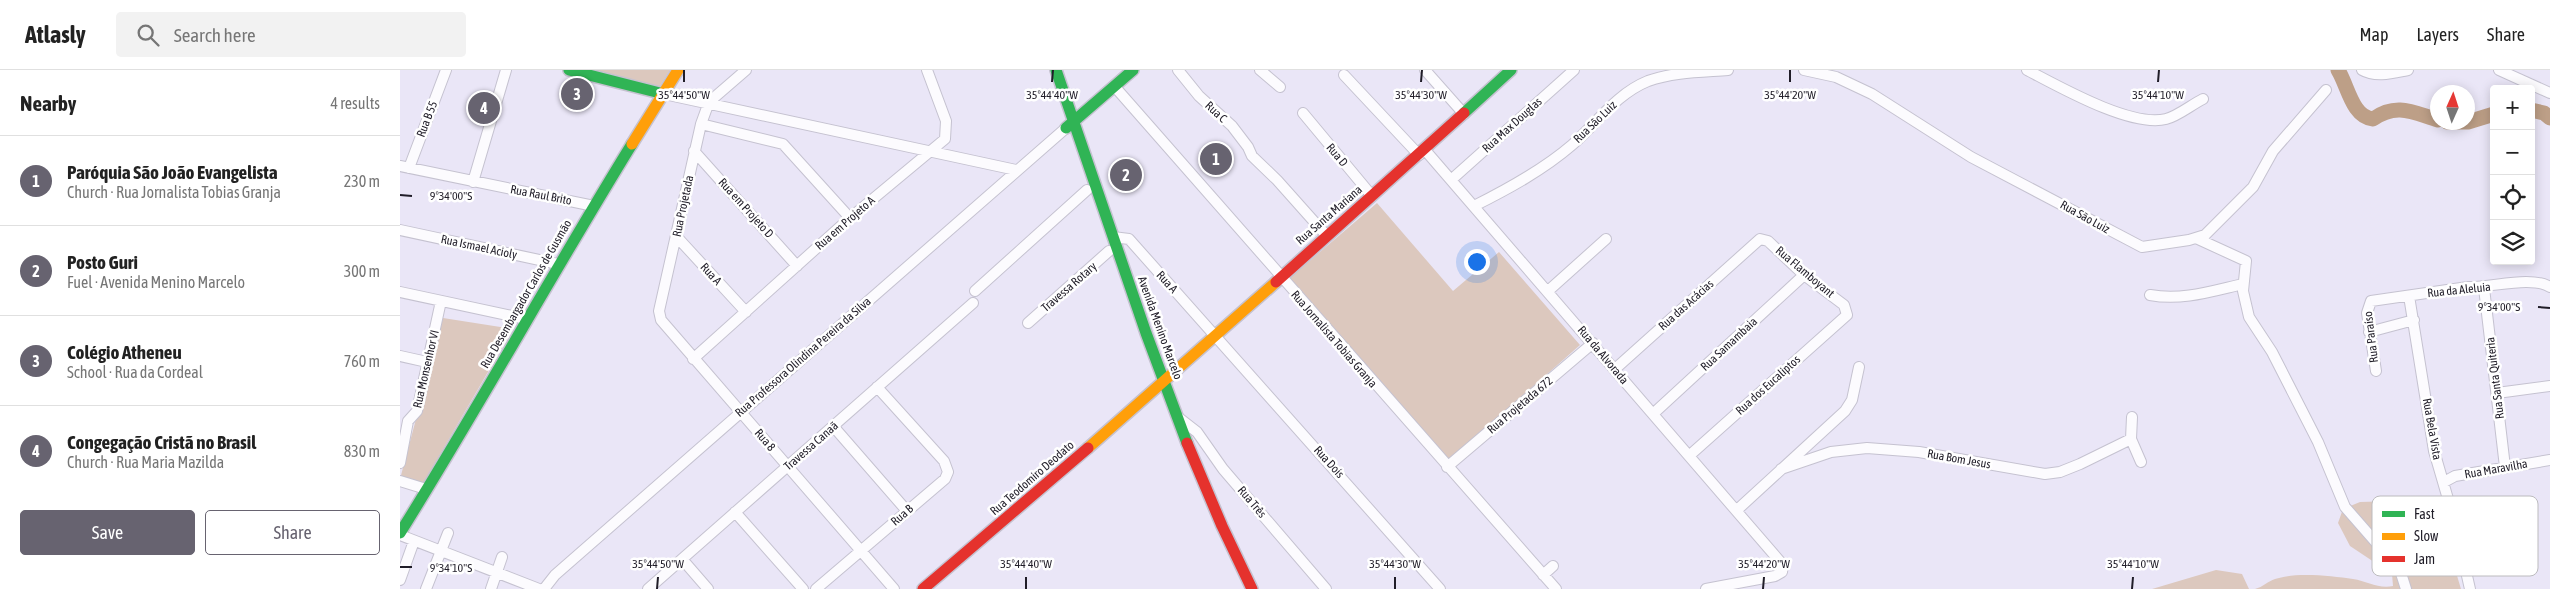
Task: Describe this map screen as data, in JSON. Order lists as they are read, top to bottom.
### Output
{
  "streets": {
    "street": [
      "Rua C",
      "Rua B 55",
      "Rua São Luiz",
      "Rua Max Douglas",
      "Rua D",
      "Rua Raul Brito",
      "Rua Projetada",
      "Rua em Projeto D",
      "Rua Santa Mariana",
      "Rua em Projeto A",
      "Rua Ismael Acioly",
      "Rua Flamboyant",
      "Rua A",
      "Travessa Rotary",
      "Rua da Aleluia",
      "Rua Desembargador Carlos de Gusmão",
      "Rua das Acácias",
      "Avenida Menino Marcelo",
      "Rua Paraíso",
      "Rua Jornalista Tobias Granja",
      "Rua Samambaia",
      "Rua da Alvorada",
      "Rua Professora Olindina Pereira da Silva",
      "Rua Monsenhor VI",
      "Rua Santa Quiteria",
      "Rua dos Eucaliptos",
      "Rua Projetada 672",
      "Rua Bela Vista",
      "Rua 8",
      "Travessa Canaã",
      "Rua Bom Jesus",
      "Rua Dois",
      "Rua Maravilha",
      "Rua Teodomiro Deodato",
      "Rua Três",
      "Rua B"
    ]
  },
  "crossings": [
    ["Rua C", "Rua Santa Mariana"],
    ["Rua B 55", "Rua Raul Brito"],
    ["Rua São Luiz", "Rua da Alvorada"],
    ["Rua Max Douglas", "Rua da Alvorada"],
    ["Rua D", "Rua Santa Mariana"],
    ["Rua Raul Brito", "Rua Desembargador Carlos de Gusmão"],
    ["Rua Projetada", "Rua em Projeto D"],
    ["Rua Projetada", "Rua A"],
    ["Rua Projetada", "Rua 8"],
    ["Rua em Projeto D", "Rua em Projeto A"],
    ["Rua Santa Mariana", "Rua A"],
    ["Rua Santa Mariana", "Avenida Menino Marcelo"],
    ["Rua Santa Mariana", "Rua Jornalista Tobias Granja"],
    ["Rua Santa Mariana", "Rua da Alvorada"],
    ["Rua Santa Mariana", "Rua Dois"],
    ["Rua Santa Mariana", "Rua Teodomiro Deodato"],
    ["Rua em Projeto A", "Rua A"],
    ["Rua em Projeto A", "Rua 8"],
    ["Rua Ismael Acioly", "Rua Desembargador Carlos de Gusmão"],
    ["Rua Flamboyant", "Rua das Acácias"],
    ["Rua Flamboyant", "Rua Samambaia"],
    ["Rua Flamboyant", "Rua dos Eucaliptos"],
    ["Rua A", "Avenida Menino Marcelo"],
    ["Rua A", "Rua Dois"],
    ["Travessa Rotary", "Avenida Menino Marcelo"],
    ["Rua da Aleluia", "Rua Paraíso"],
    ["Rua da Aleluia", "Rua Santa Quiteria"],
    ["Rua da Aleluia", "Rua Bela Vista"],
    ["Rua das Acácias", "Rua da Alvorada"],
    ["Avenida Menino Marcelo", "Rua Professora Olindina Pereira da Silva"],
    ["Avenida Menino Marcelo", "Rua Teodomiro Deodato"],
    ["Avenida Menino Marcelo", "Rua Três"],
    ["Rua Jornalista Tobias Granja", "Rua Projetada 672"],
    ["Rua Samambaia", "Rua da Alvorada"],
    ["Rua da Alvorada", "Rua dos Eucaliptos"],
    ["Rua da Alvorada", "Rua Projetada 672"],
    ["Rua Professora Olindina Pereira da Silva", "Rua 8"],
    ["Rua Santa Quiteria", "Rua Maravilha"],
    ["Rua Bela Vista", "Rua Maravilha"],
    ["Rua 8", "Travessa Canaã"],
    ["Rua 8", "Rua B"],
    ["Travessa Canaã", "Rua B"]
  ],
  "legend": ["Fast", "Slow", "Jam"],
  "north": "top",
  "page": {
    "header": "Atlasly",
    "search": "Search here",
    "nav": ["Map", "Layers", "Share"],
    "heading": ["Nearby", "4 results"],
    "pins": [
      "3",
      "4",
      "1",
      "2"
    ],
    "map_buttons": ["+", "−"],
    "list": [
      {
        "mark": "1",
        "name": "Paróquia São João Evangelista",
        "note": "Church · Rua Jornalista Tobias Granja",
        "value": "230 m"
      },
      {
        "mark": "2",
        "name": "Posto Guri",
        "note": "Fuel · Avenida Menino Marcelo",
        "value": "300 m"
      },
      {
        "mark": "3",
        "name": "Colégio Atheneu",
        "note": "School · Rua da Cordeal",
        "value": "760 m"
      },
      {
        "mark": "4",
        "name": "Congegação Cristã no Brasil",
        "note": "Church · Rua Maria Mazilda",
        "value": "830 m"
      }
    ],
    "buttons": ["Save", "Share"]
  },
  "coordinates": [
    "35°44'50\"W",
    "35°44'40\"W",
    "35°44'30\"W",
    "35°44'20\"W",
    "35°44'10\"W",
    "9°34'00\"S",
    "9°34'10\"S"
  ]
}
